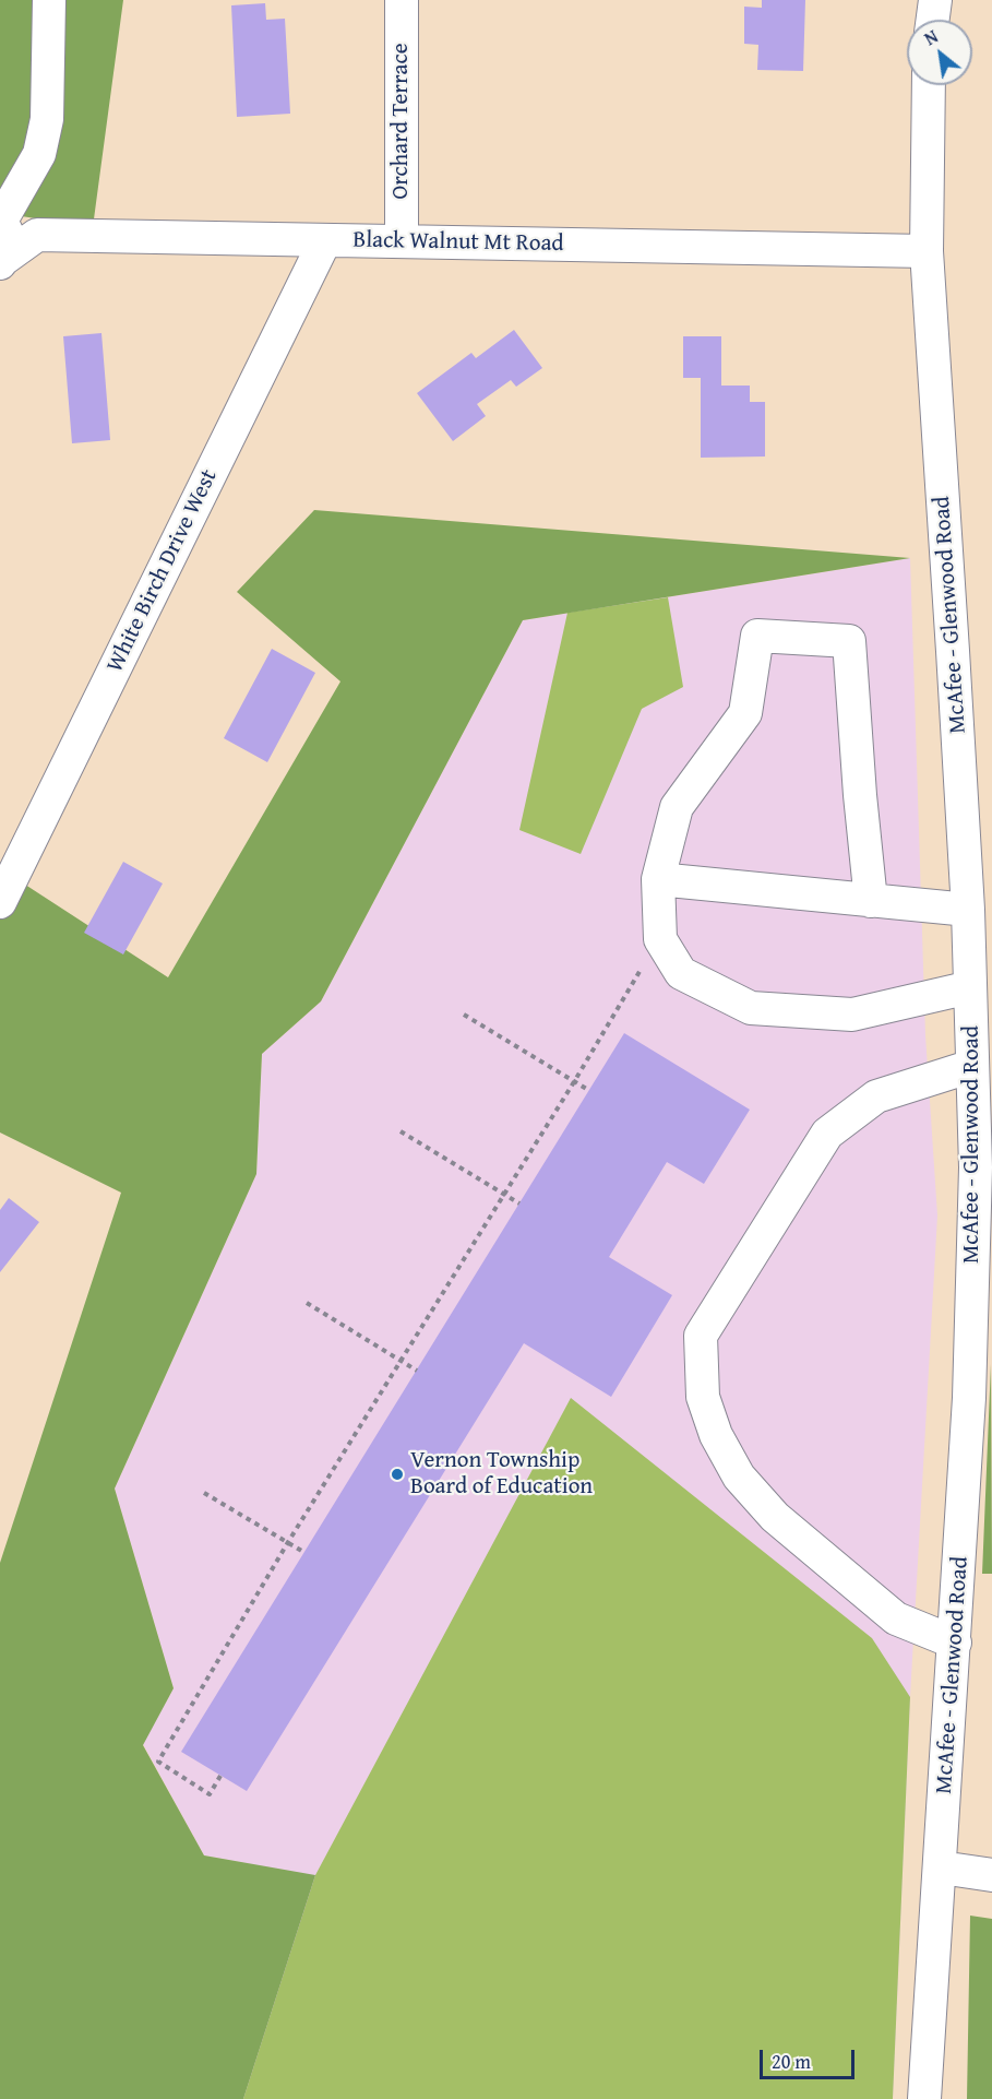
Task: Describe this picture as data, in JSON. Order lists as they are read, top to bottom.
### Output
{
  "streets": {
    "street": [
      "Orchard Terrace",
      "Black Walnut Mt Road",
      "White Birch Drive West",
      "McAfee - Glenwood Road"
    ]
  },
  "crossings": [
    ["Orchard Terrace", "Black Walnut Mt Road"],
    ["Black Walnut Mt Road", "White Birch Drive West"],
    ["Black Walnut Mt Road", "McAfee - Glenwood Road"]
  ],
  "places": ["Vernon Township Board of Education"],
  "scale_bar": "20 m",
  "north": "top left"
}
